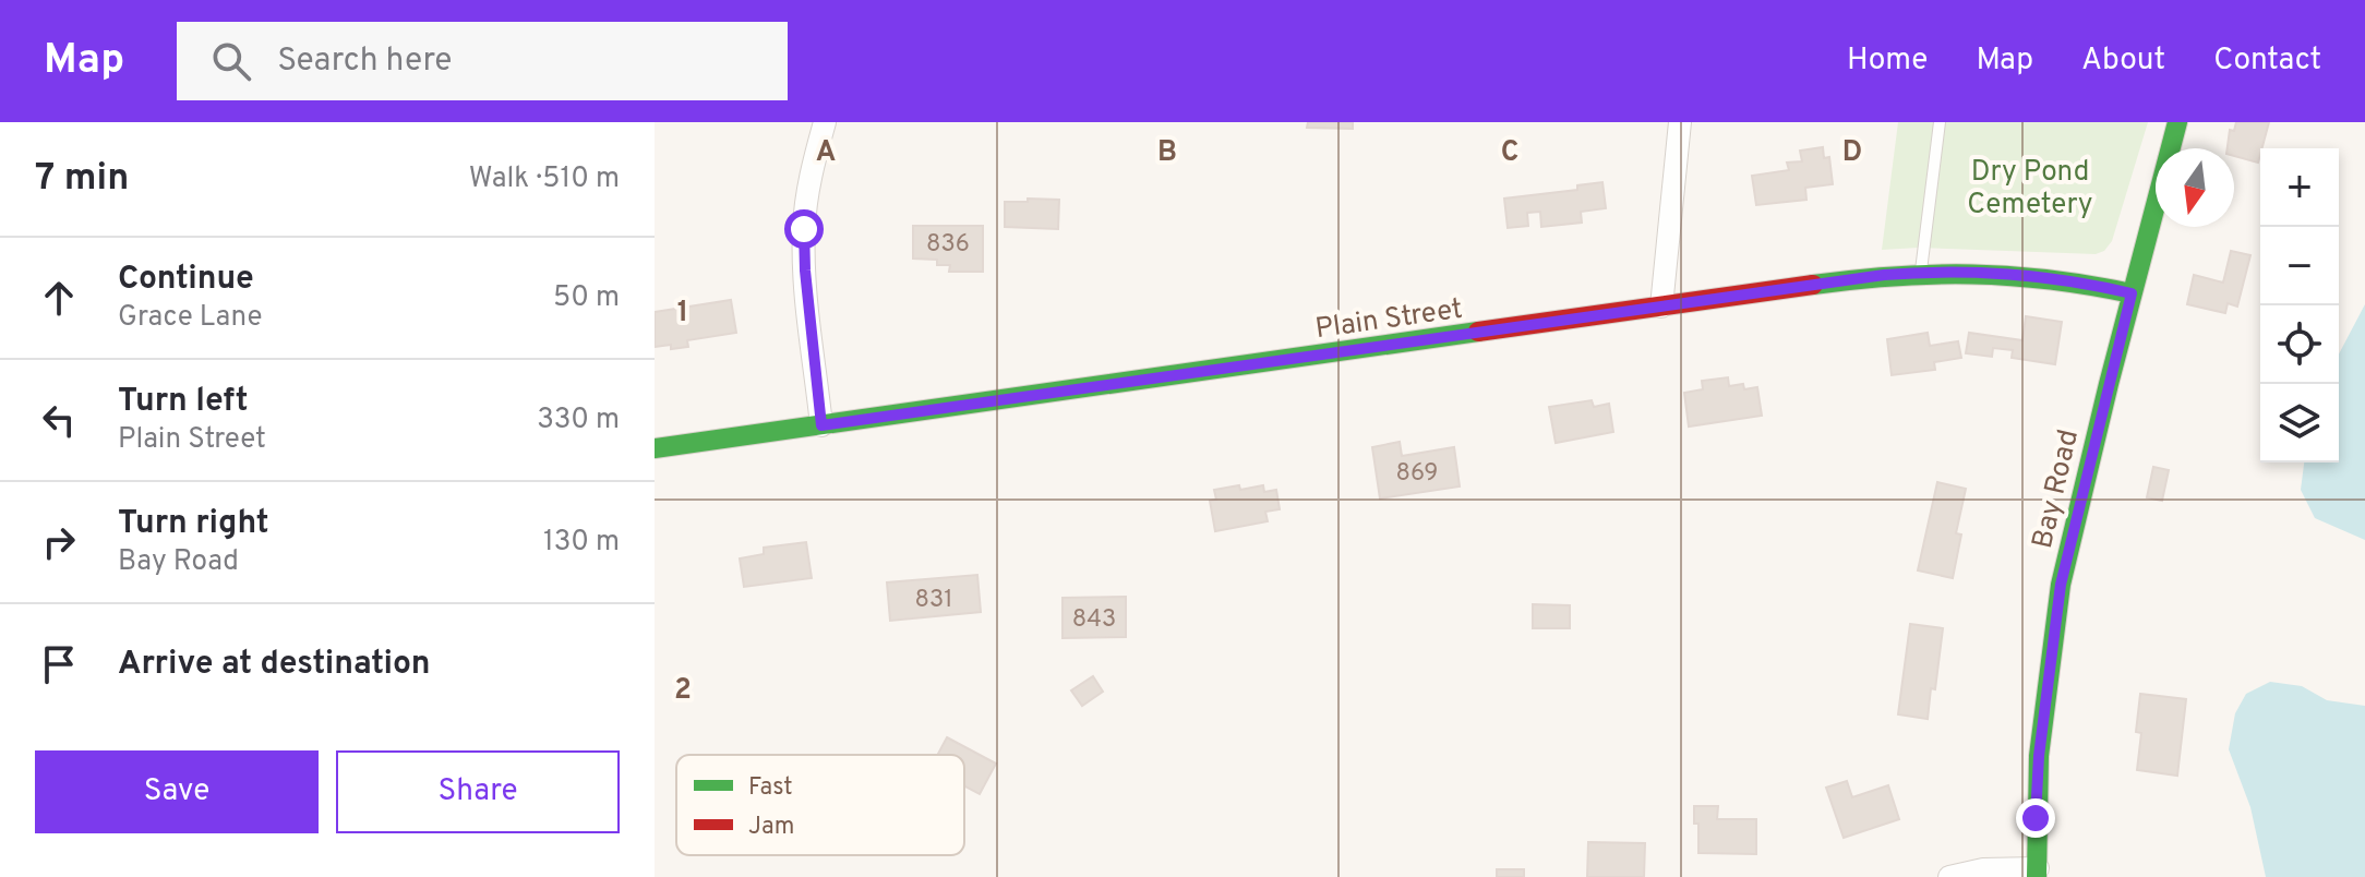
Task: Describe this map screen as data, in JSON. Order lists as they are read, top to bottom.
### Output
{
  "streets": {
    "street": ["Plain Street", "Bay Road"]
  },
  "crossings": [
    ["Plain Street", "Bay Road"]
  ],
  "parks": ["Dry Pond Cemetery"],
  "house_numbers": [
    "836",
    "869",
    "831",
    "843"
  ],
  "legend": ["Fast", "Jam"],
  "north": "bottom",
  "page": {
    "header": "Map",
    "search": "Search here",
    "nav": [
      "Home",
      "Map",
      "About",
      "Contact"
    ],
    "heading": ["7 min", "Walk · 510 m"],
    "map_buttons": ["+", "−"],
    "list": [
      ["Continue", "Grace Lane", "50 m"],
      ["Turn left", "Plain Street", "330 m"],
      ["Turn right", "Bay Road", "130 m"],
      "Arrive at destination"
    ],
    "buttons": ["Save", "Share"]
  },
  "grid": {
    "columns": [
      "A",
      "B",
      "C",
      "D"
    ],
    "rows": ["1", "2"]
  }
}
